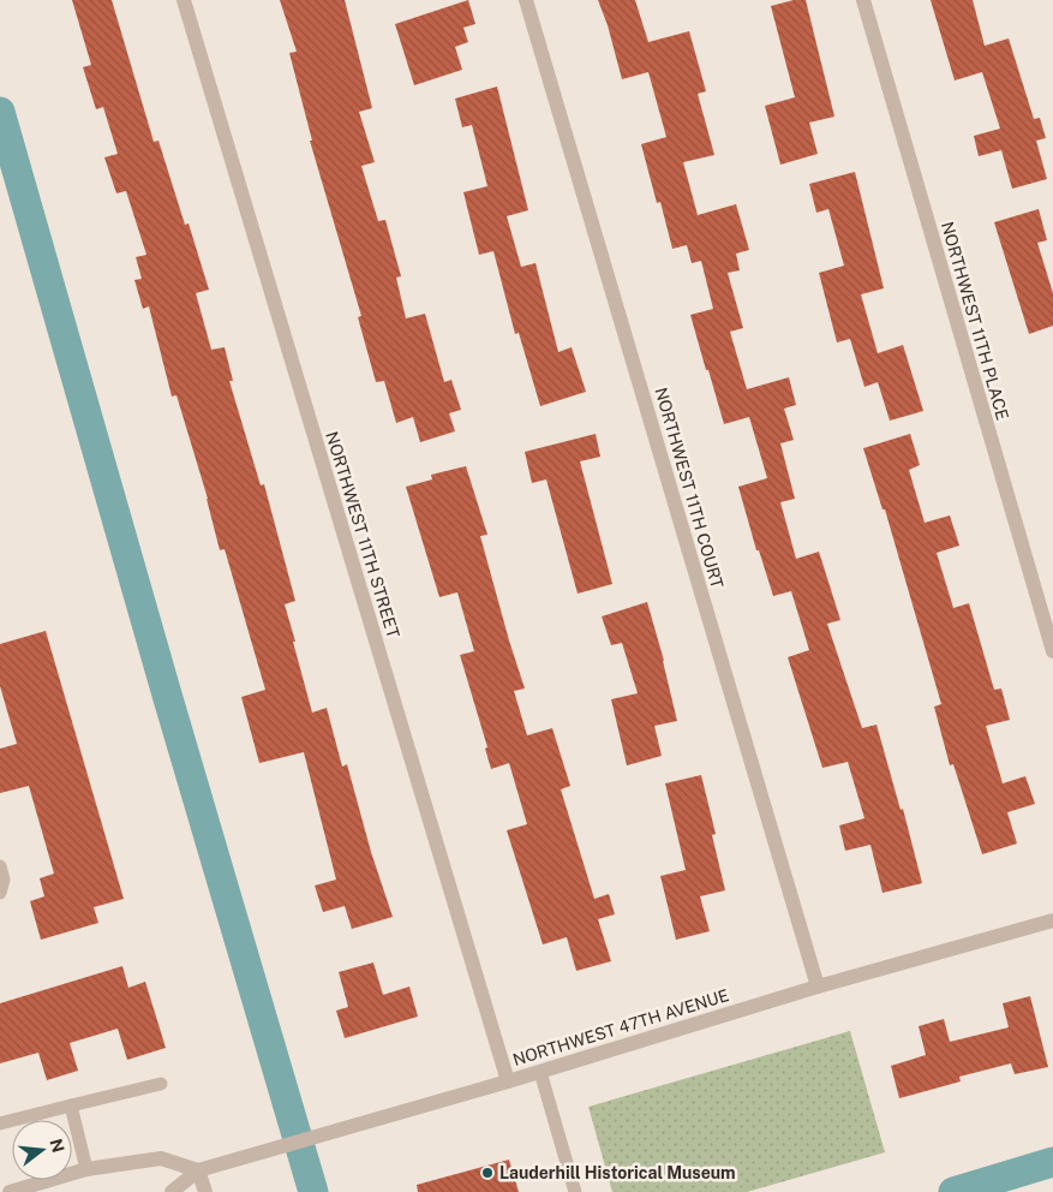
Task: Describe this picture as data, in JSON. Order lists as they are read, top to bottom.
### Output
{
  "streets": {
    "street": [
      "NORTHWEST 11TH PLACE",
      "NORTHWEST 11TH COURT",
      "NORTHWEST 11TH STREET",
      "NORTHWEST 47TH AVENUE"
    ]
  },
  "crossings": [
    ["NORTHWEST 11TH COURT", "NORTHWEST 47TH AVENUE"],
    ["NORTHWEST 11TH STREET", "NORTHWEST 47TH AVENUE"]
  ],
  "places": ["Lauderhill Historical Museum"],
  "north": "right"
}
